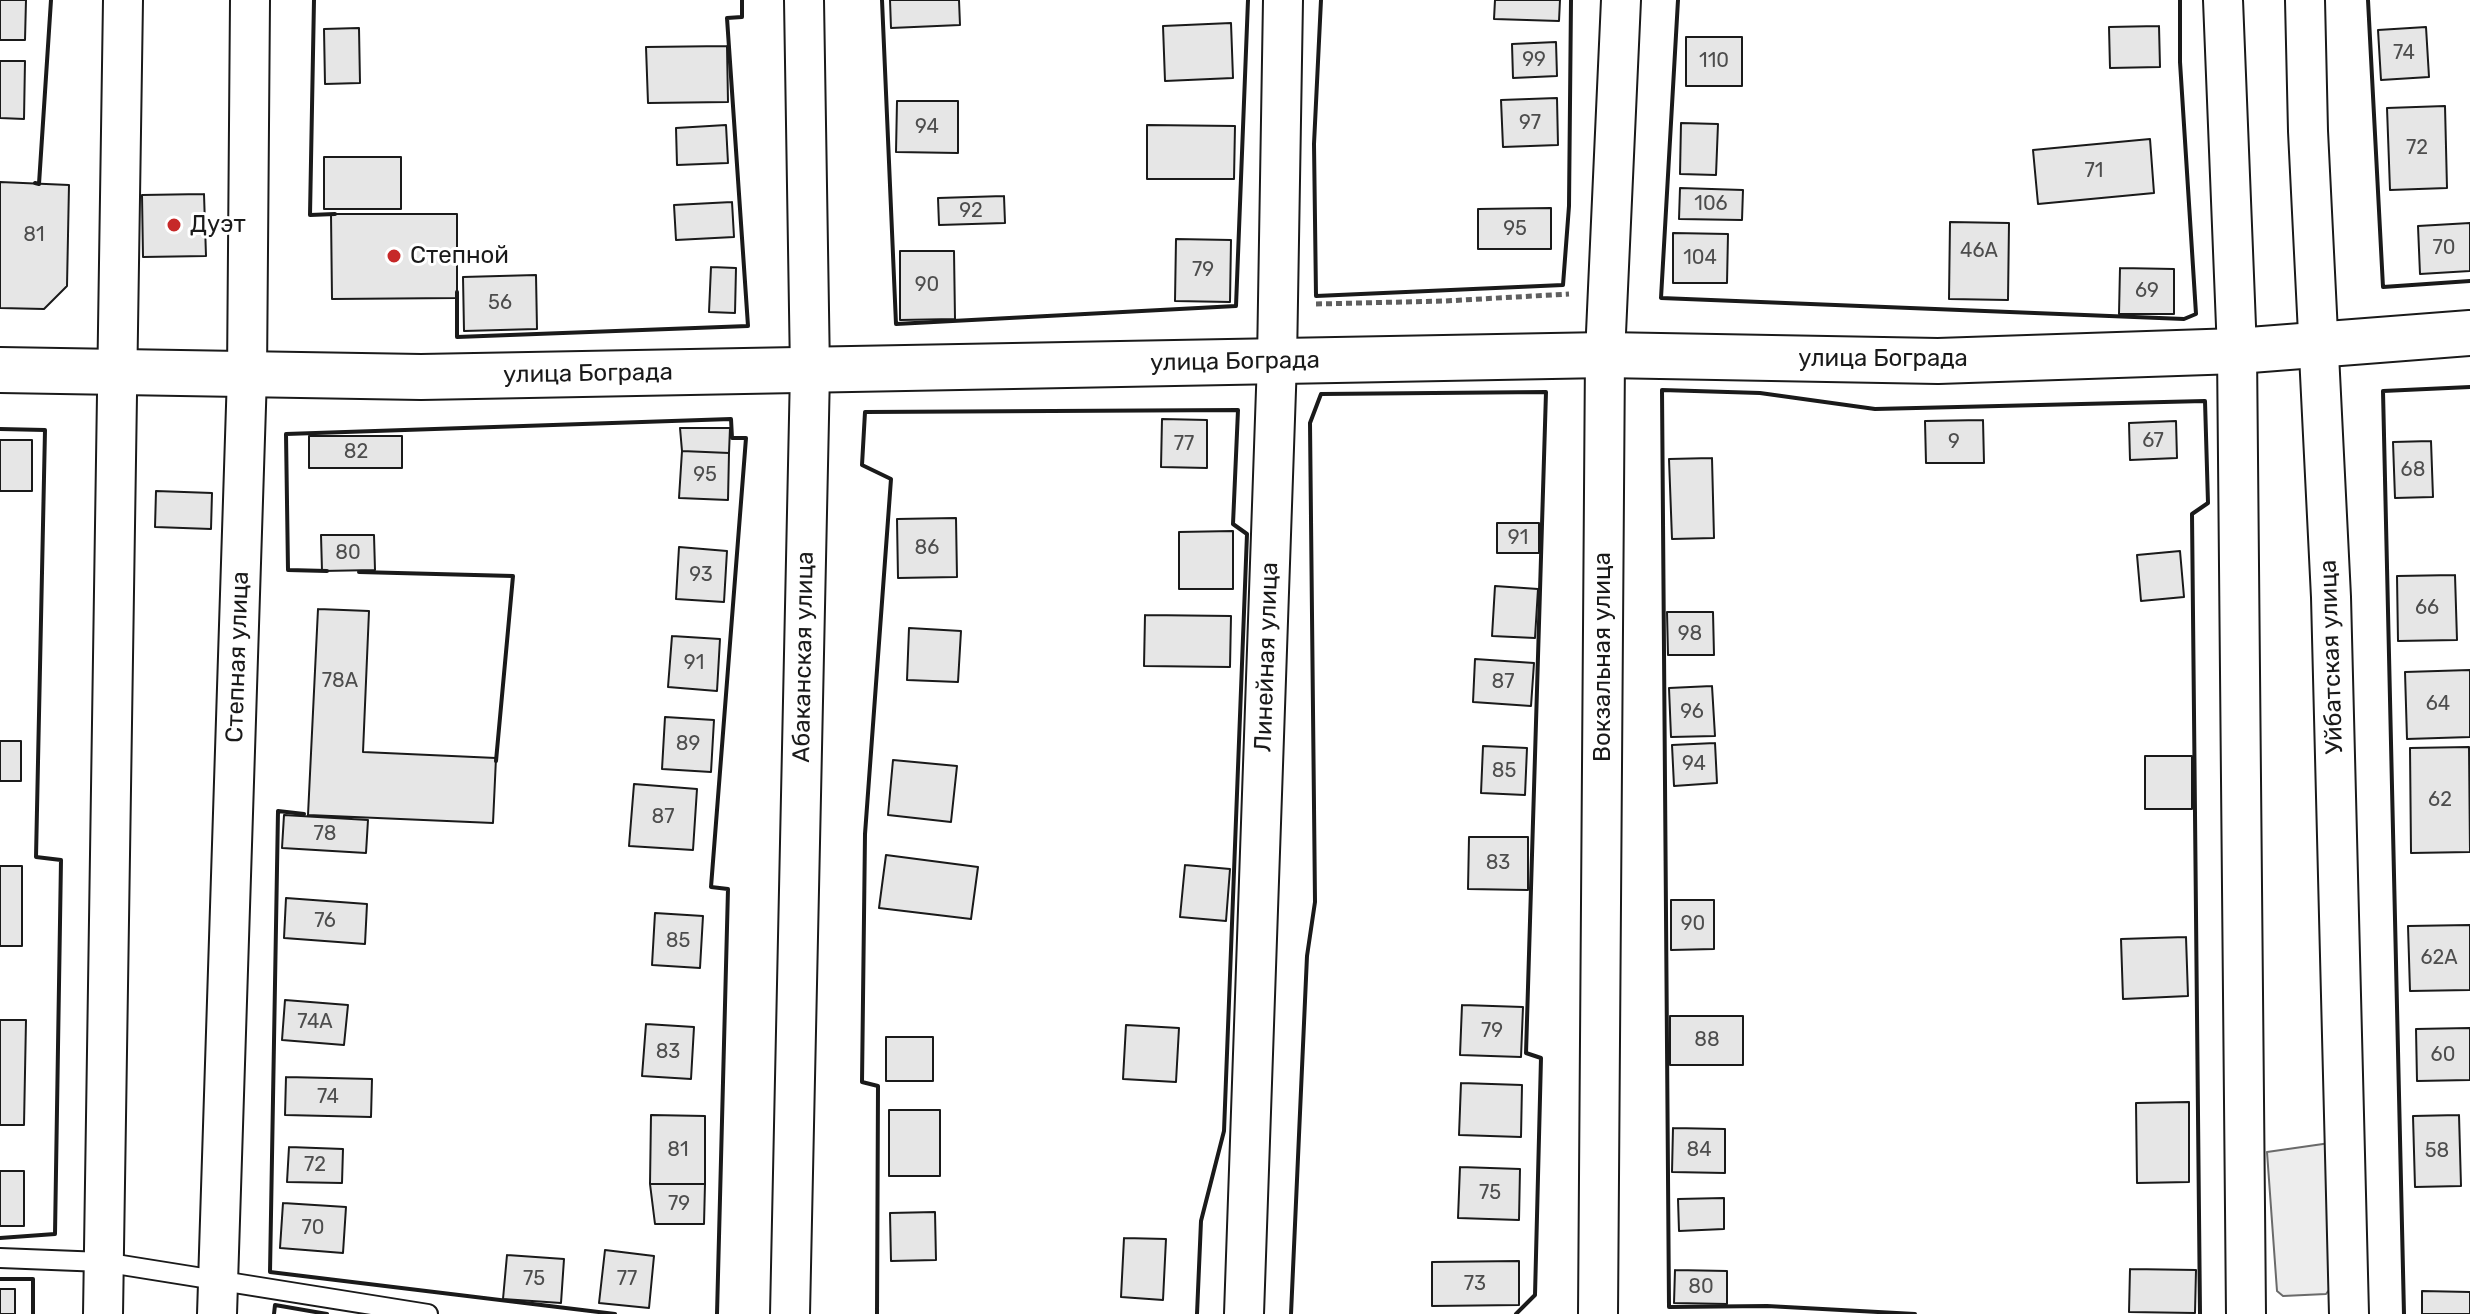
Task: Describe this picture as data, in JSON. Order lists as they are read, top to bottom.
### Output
{
  "streets": {
    "main road": ["улица Бограда"],
    "street": [
      "Степная улица",
      "Абаканская улица",
      "Линейная улица",
      "Вокзальная улица",
      "Уйбатская улица"
    ]
  },
  "crossings": [
    ["улица Бограда", "Степная улица"],
    ["улица Бограда", "Абаканская улица"],
    ["улица Бограда", "Линейная улица"],
    ["улица Бограда", "Вокзальная улица"],
    ["улица Бограда", "Уйбатская улица"]
  ],
  "places": ["Дуэт", "Степной"],
  "house_numbers": [
    "74",
    "99",
    "110",
    "97",
    "94",
    "72",
    "71",
    "106",
    "92",
    "95",
    "81",
    "70",
    "46А",
    "104",
    "79",
    "90",
    "69",
    "56",
    "67",
    "9",
    "77",
    "82",
    "68",
    "95",
    "91",
    "86",
    "80",
    "93",
    "66",
    "98",
    "91",
    "78А",
    "87",
    "64",
    "96",
    "89",
    "94",
    "85",
    "62",
    "87",
    "78",
    "83",
    "76",
    "90",
    "85",
    "62А",
    "74А",
    "79",
    "88",
    "83",
    "60",
    "74",
    "81",
    "84",
    "58",
    "72",
    "75",
    "79",
    "70",
    "75",
    "77",
    "73",
    "80"
  ]
}
